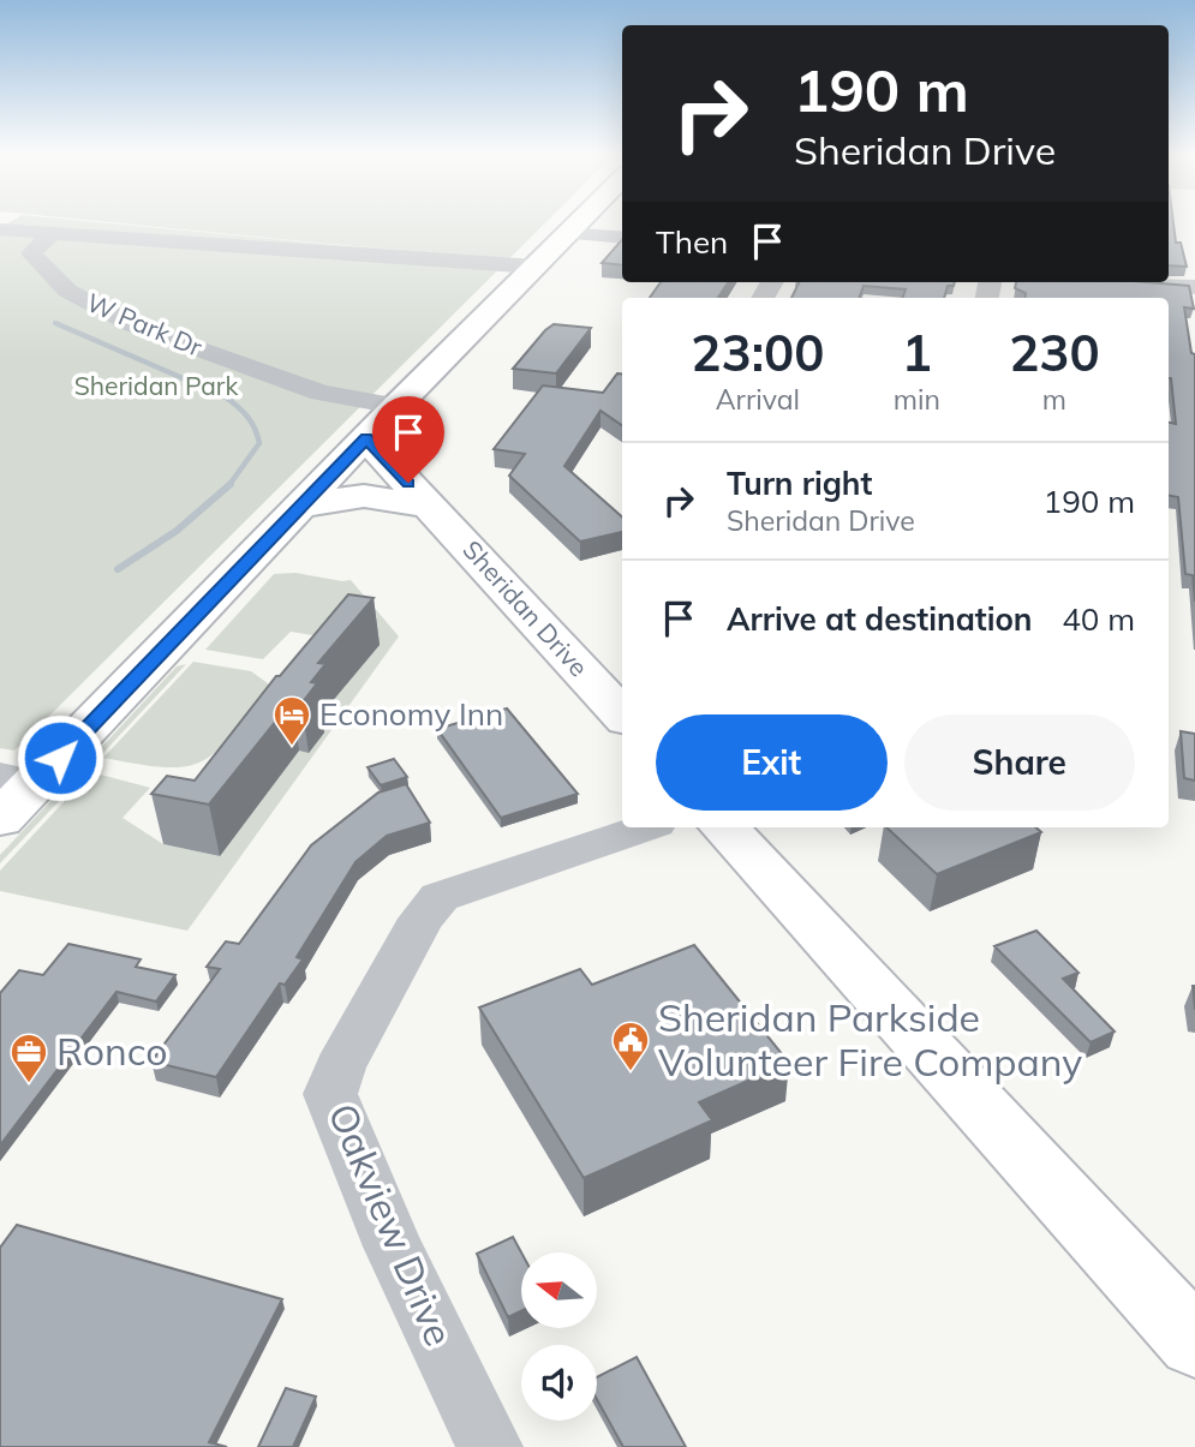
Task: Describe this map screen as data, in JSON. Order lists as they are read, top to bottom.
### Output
{
  "streets": {
    "main road": ["Sheridan Drive"],
    "street": ["W Park Dr", "Oakview Drive"]
  },
  "parks": ["Sheridan Park"],
  "places": {
    "hotel": ["Economy Inn"],
    "public building": ["Sheridan Parkside Volunteer Fire Company"],
    "office": ["Ronco"]
  },
  "north": "left",
  "page": {
    "turn": ["190 m", "Sheridan Drive"],
    "then": "Then",
    "eta": [
      "23:00",
      "Arrival",
      "1",
      "min",
      "230",
      "m"
    ],
    "list": [
      {
        "name": "Turn right",
        "note": "Sheridan Drive",
        "value": "190 m"
      },
      {
        "name": "Arrive at destination",
        "value": "40 m"
      }
    ],
    "buttons": ["Exit", "Share"]
  }
}
